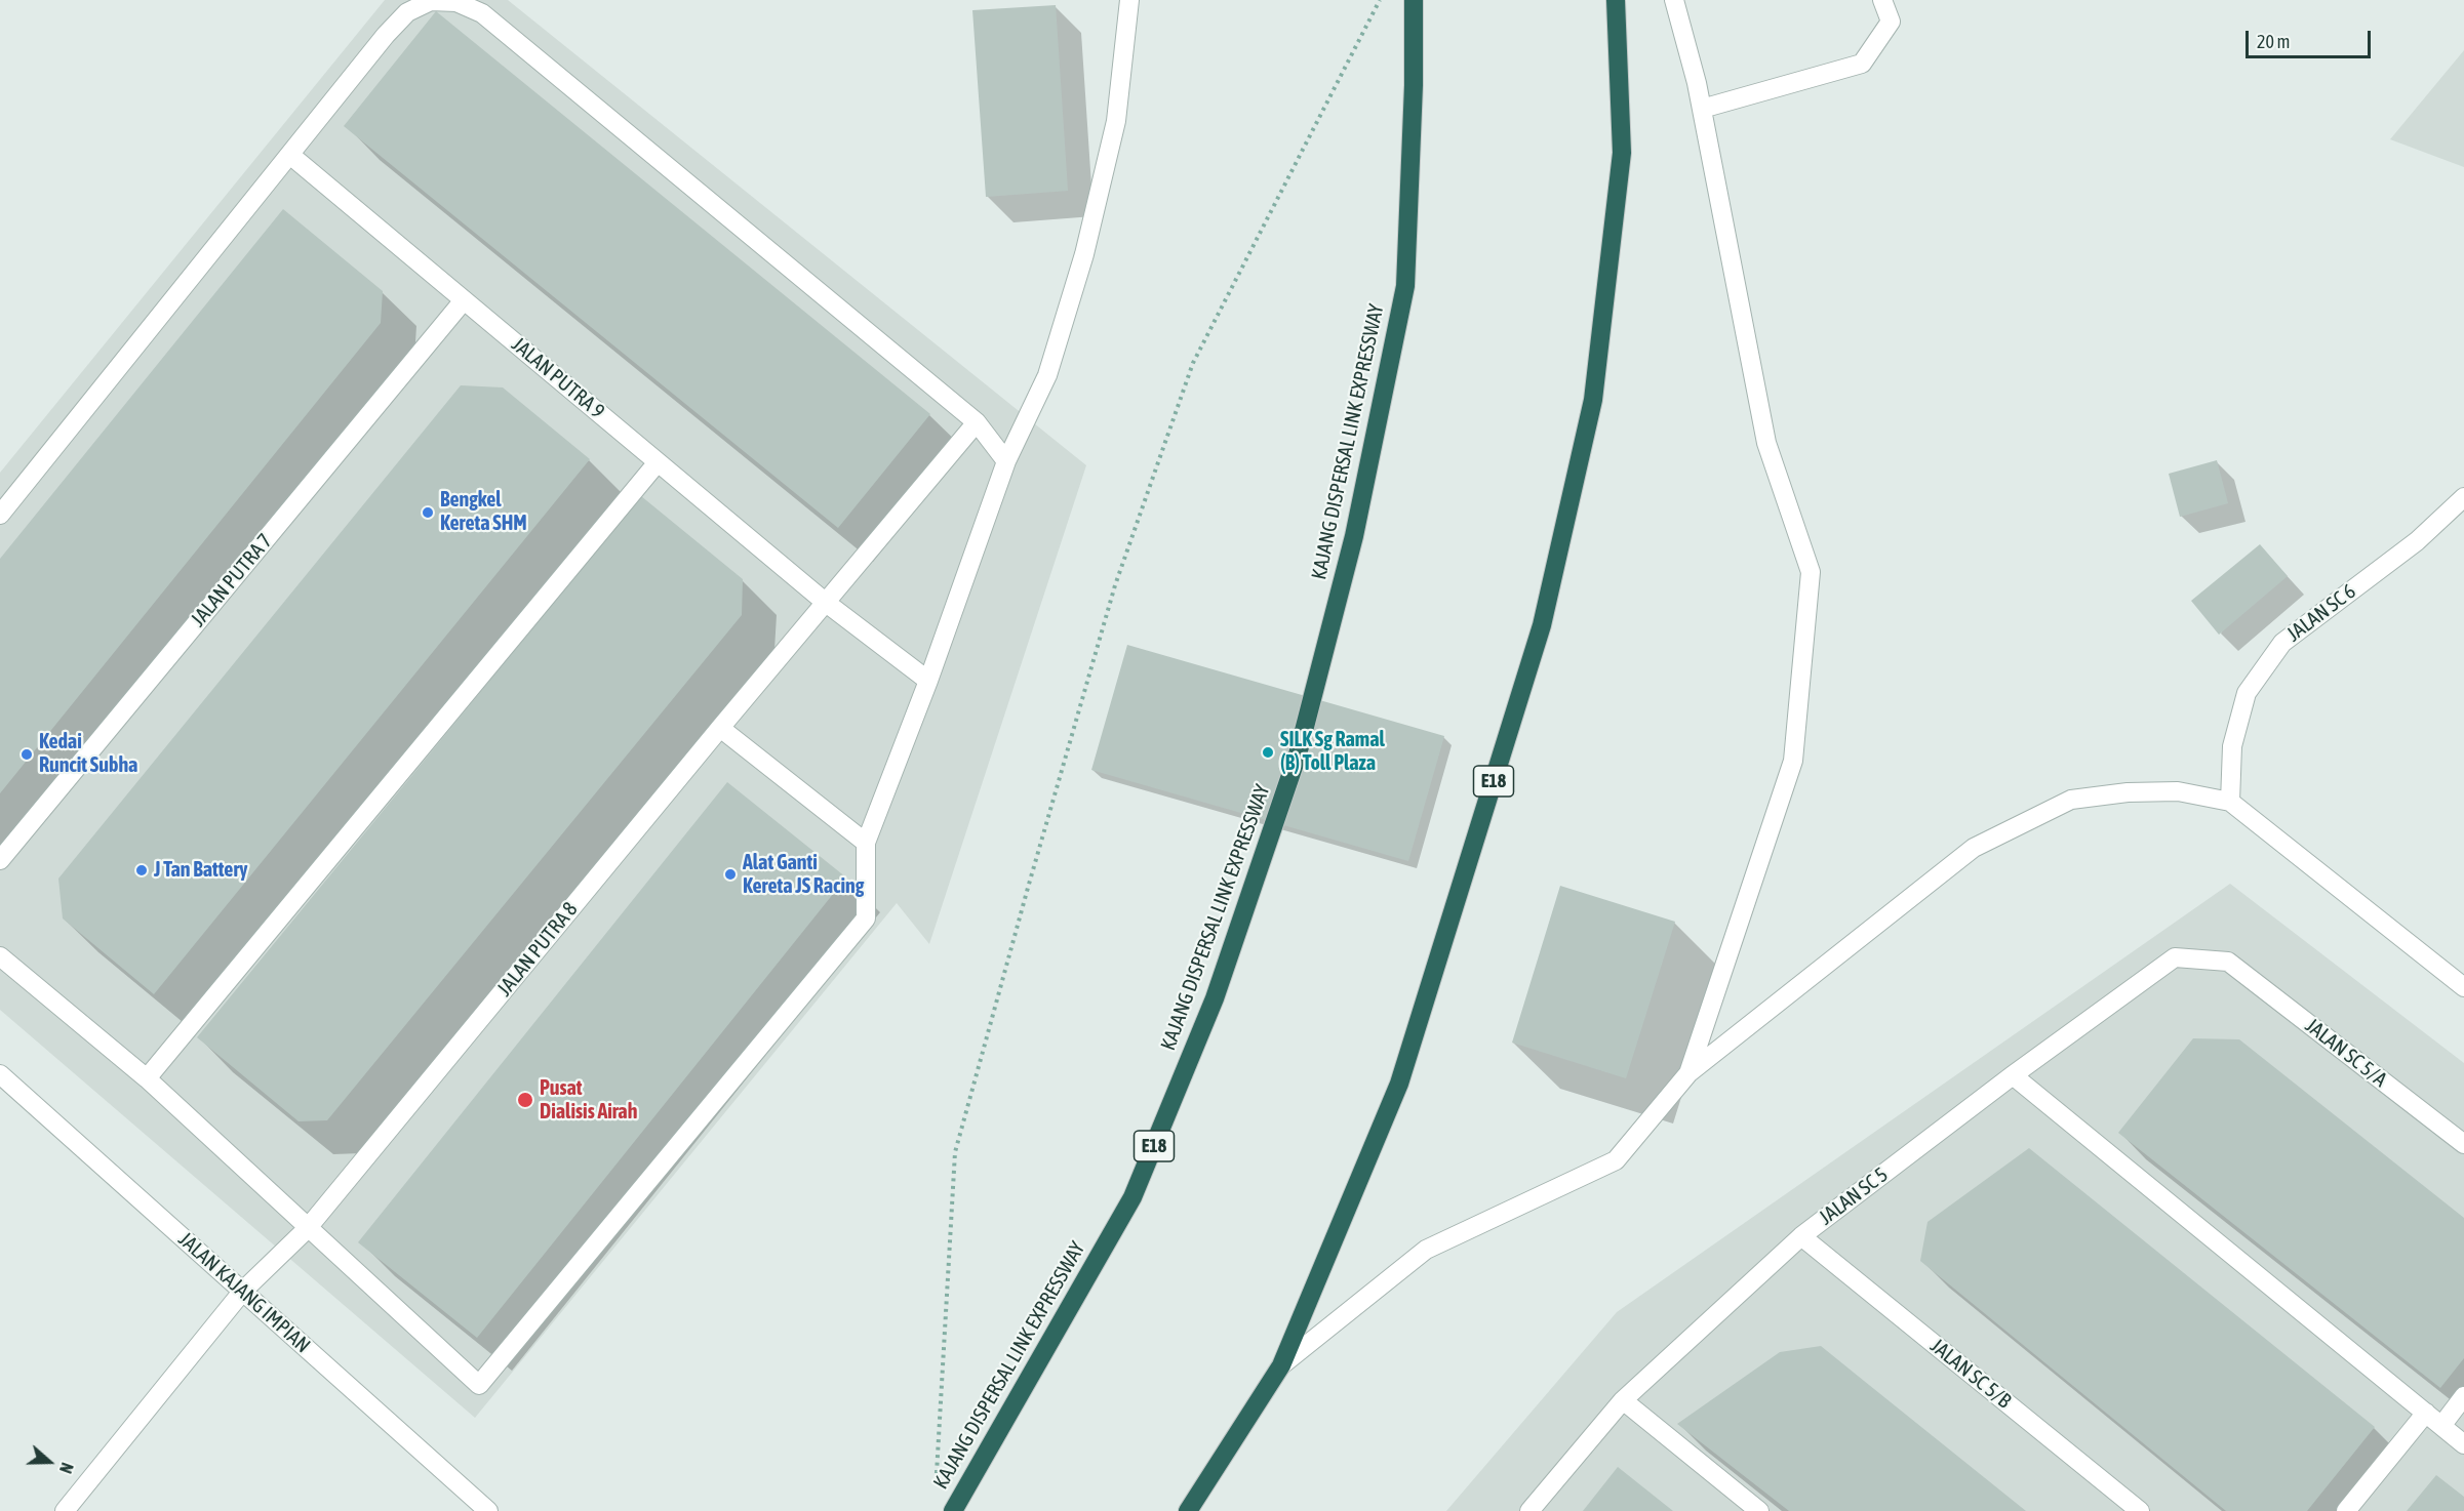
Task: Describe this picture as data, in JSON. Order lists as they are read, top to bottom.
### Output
{
  "streets": {
    "highway": ["KAJANG DISPERSAL LINK EXPRESSWAY", "E18"],
    "street": [
      "JALAN PUTRA 9",
      "JALAN PUTRA 7",
      "JALAN SC 6",
      "JALAN PUTRA 8",
      "JALAN SC 5/A",
      "JALAN SC 5",
      "JALAN KAJANG IMPIAN",
      "JALAN SC 5/B"
    ]
  },
  "crossings": [
    ["JALAN PUTRA 9", "JALAN PUTRA 7"],
    ["JALAN PUTRA 9", "JALAN PUTRA 8"],
    ["JALAN PUTRA 8", "JALAN KAJANG IMPIAN"],
    ["JALAN SC 5/A", "JALAN SC 5"],
    ["JALAN SC 5", "JALAN SC 5/B"]
  ],
  "places": [
    "Bengkel Kereta SHM",
    "SILK Sg Ramal (B) Toll Plaza",
    "Kedai Runcit Subha",
    "J Tan Battery",
    "Alat Ganti Kereta JS Racing",
    "Pusat Dialisis Airah"
  ],
  "scale_bar": "20 m",
  "north": "right"
}
